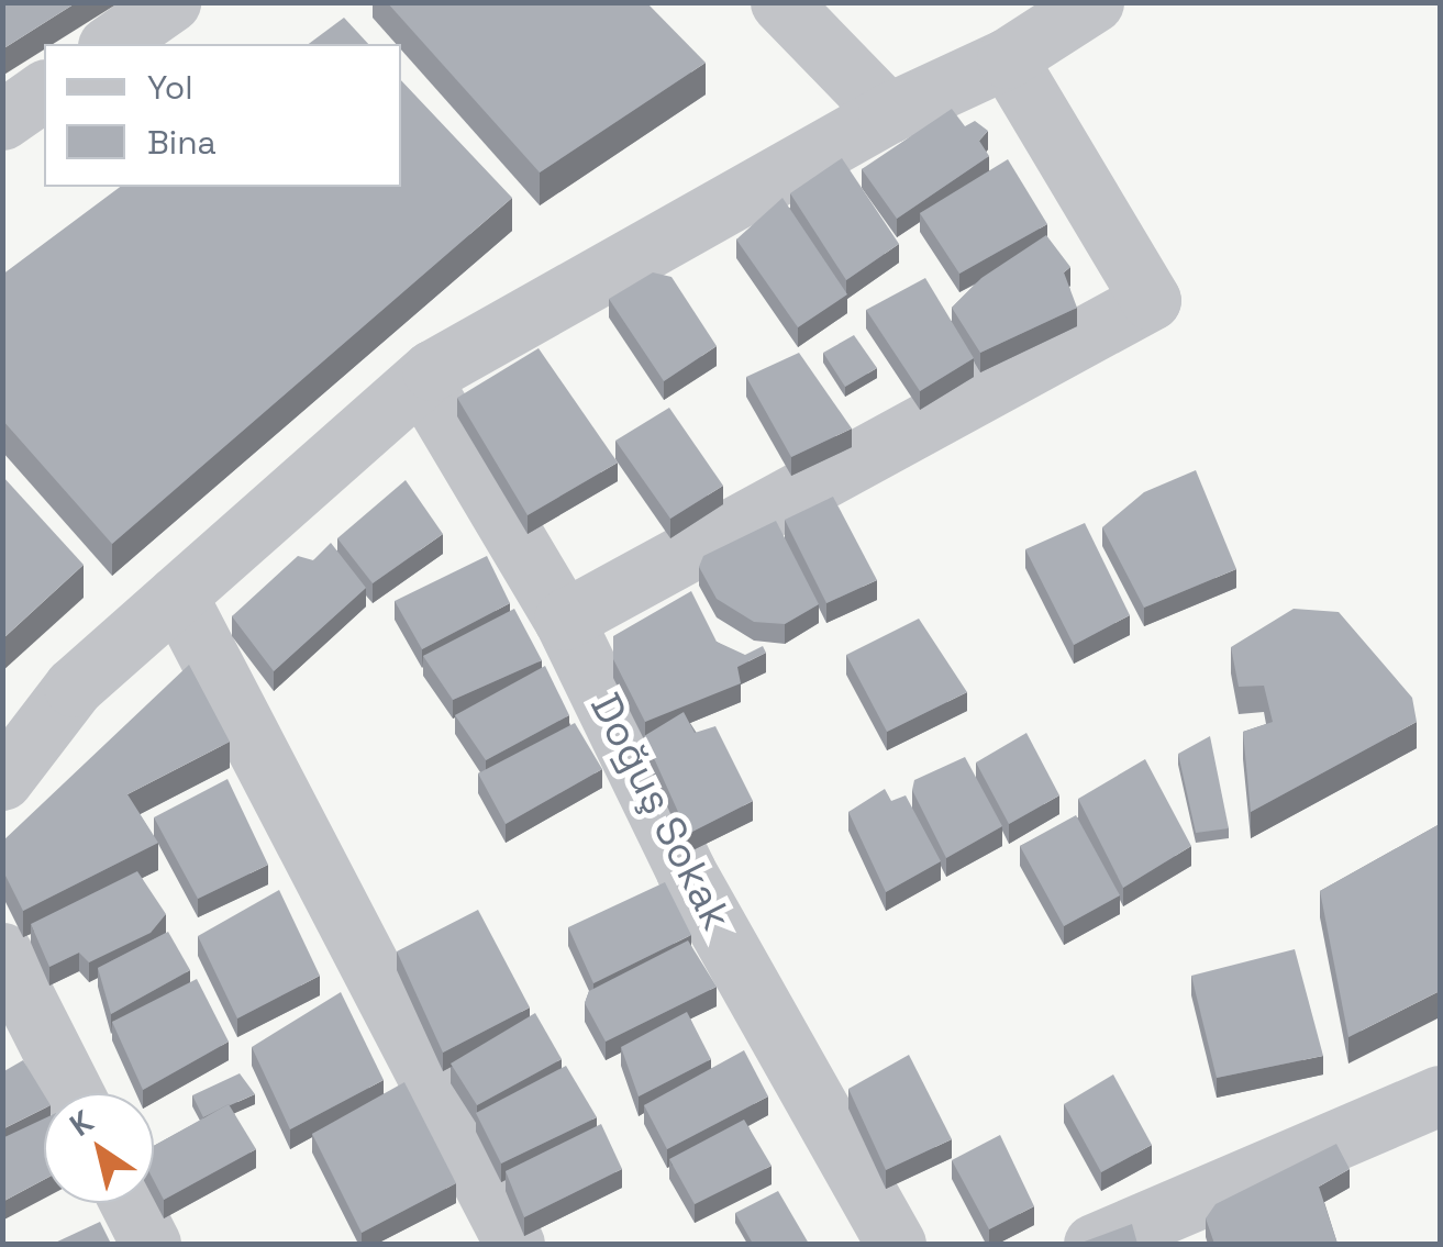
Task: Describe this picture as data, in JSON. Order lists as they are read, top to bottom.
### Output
{
  "streets": {
    "street": ["Doğuş Sokak"]
  },
  "legend": ["Yol", "Bina"],
  "north": "top left"
}
